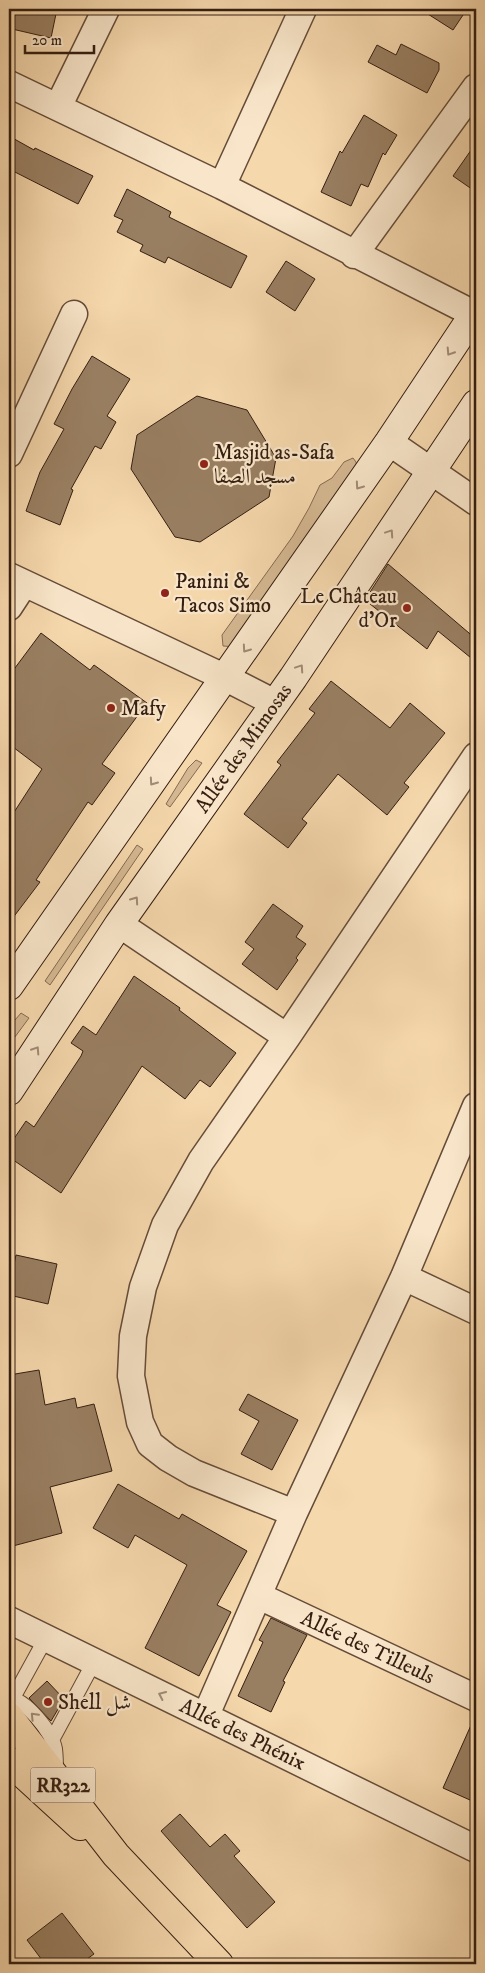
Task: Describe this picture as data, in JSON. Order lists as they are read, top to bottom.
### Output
{
  "streets": {
    "main road": ["Allée des Mimosas", "RR322"],
    "street": ["Allée des Tilleuls", "Allée des Phénix"]
  },
  "places": [
    "Masjid as-Safa مسجد الصفا",
    "Panini & Tacos Simo",
    "Le Château d'Or",
    "Mafy",
    "Shell شل"
  ],
  "scale_bar": "20 m"
}
